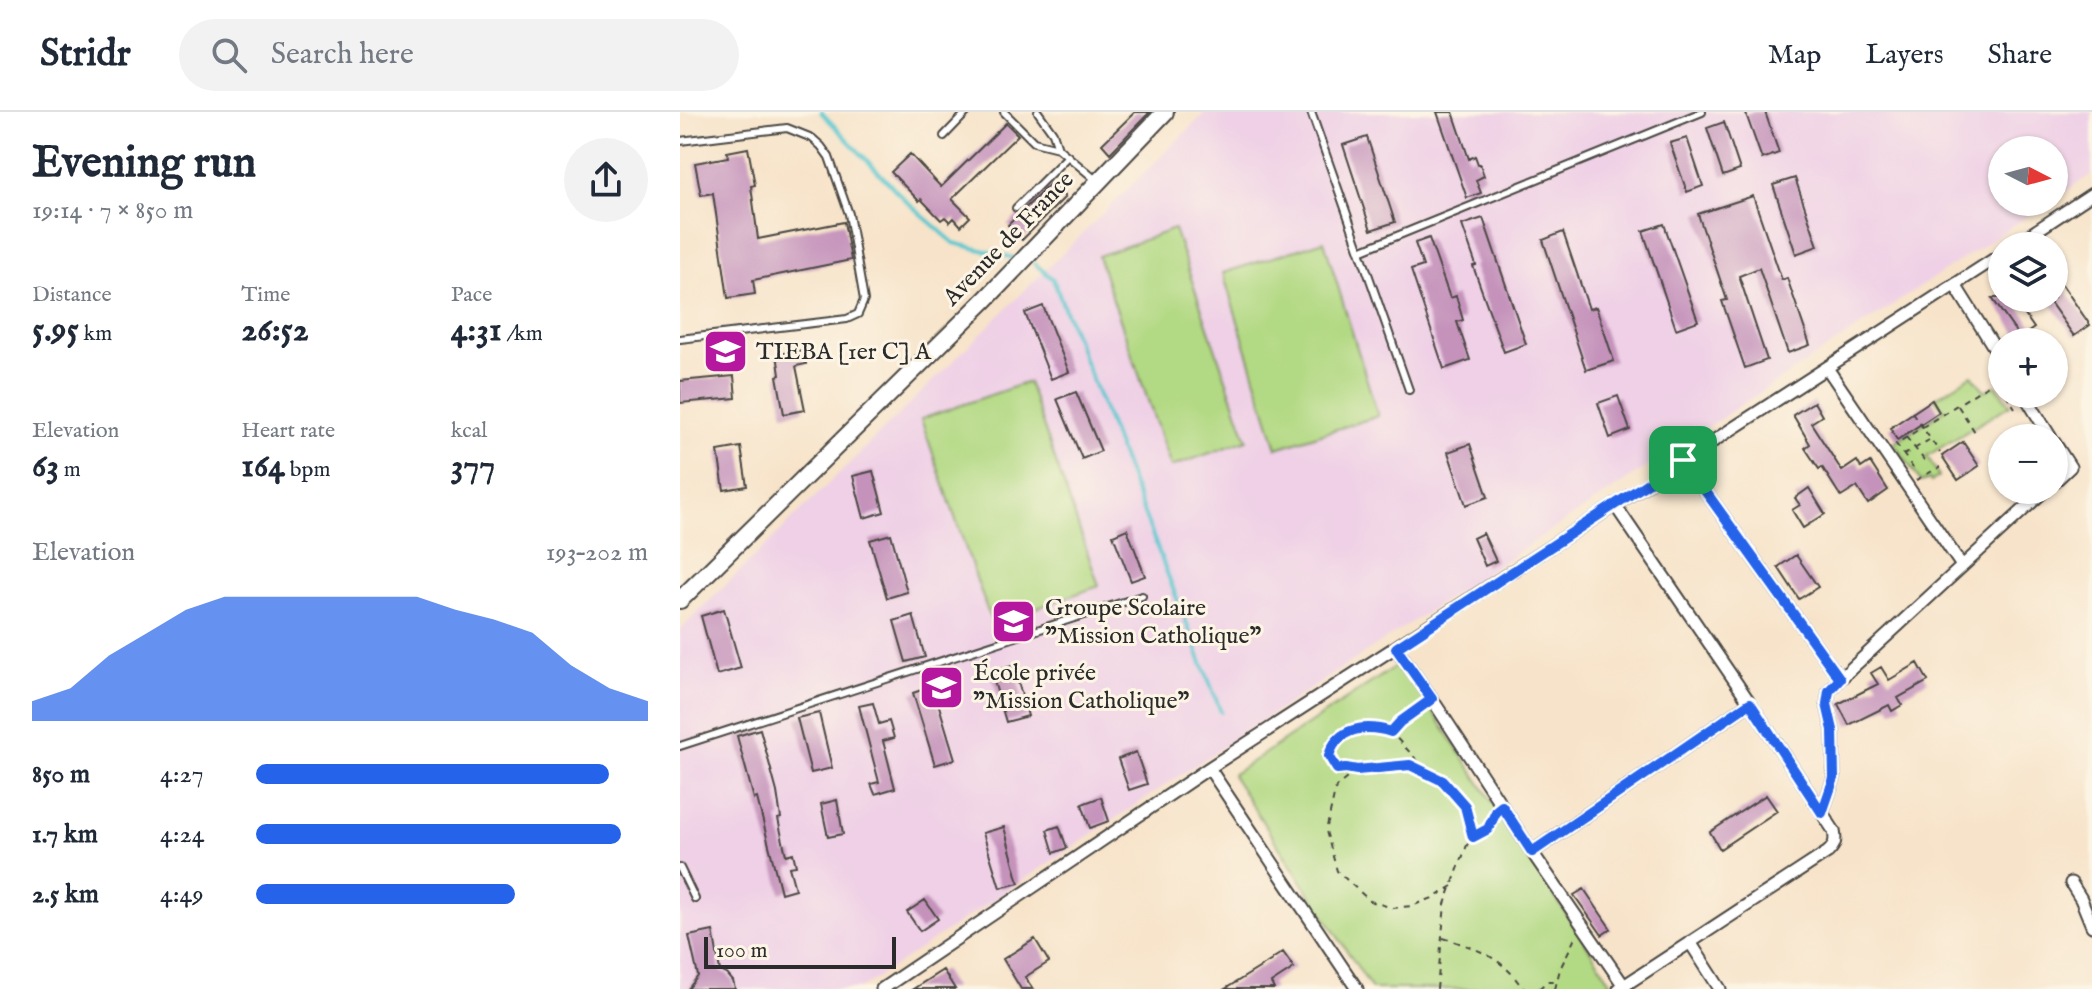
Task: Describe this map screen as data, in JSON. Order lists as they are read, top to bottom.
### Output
{
  "streets": {
    "main road": ["Avenue de France"]
  },
  "places": {
    "school or university": ["TIEBA [1er C] A", "Groupe Scolaire \"Mission Catholique\"", "École privée \"Mission Catholique\""]
  },
  "scale_bar": "100 m",
  "north": "right",
  "page": {
    "header": "Stridr",
    "search": "Search here",
    "nav": ["Map", "Layers", "Share"],
    "heading": ["Evening run", "19:14 · 7 × 850 m"],
    "map_buttons": ["+", "−"],
    "stats": [
      ["Distance", "5.95 km"],
      ["Time", "26:52"],
      ["Pace", "4:31 /km"],
      ["Elevation", "63 m"],
      ["Heart rate", "164 bpm"],
      ["kcal", "377"]
    ],
    "chart": ["Elevation", "193–202 m"],
    "list": [
      {
        "name": "850 m",
        "note": "4:27"
      },
      {
        "name": "1.7 km",
        "note": "4:24"
      },
      {
        "name": "2.5 km",
        "note": "4:49"
      }
    ],
    "scale": "100 m"
  }
}
